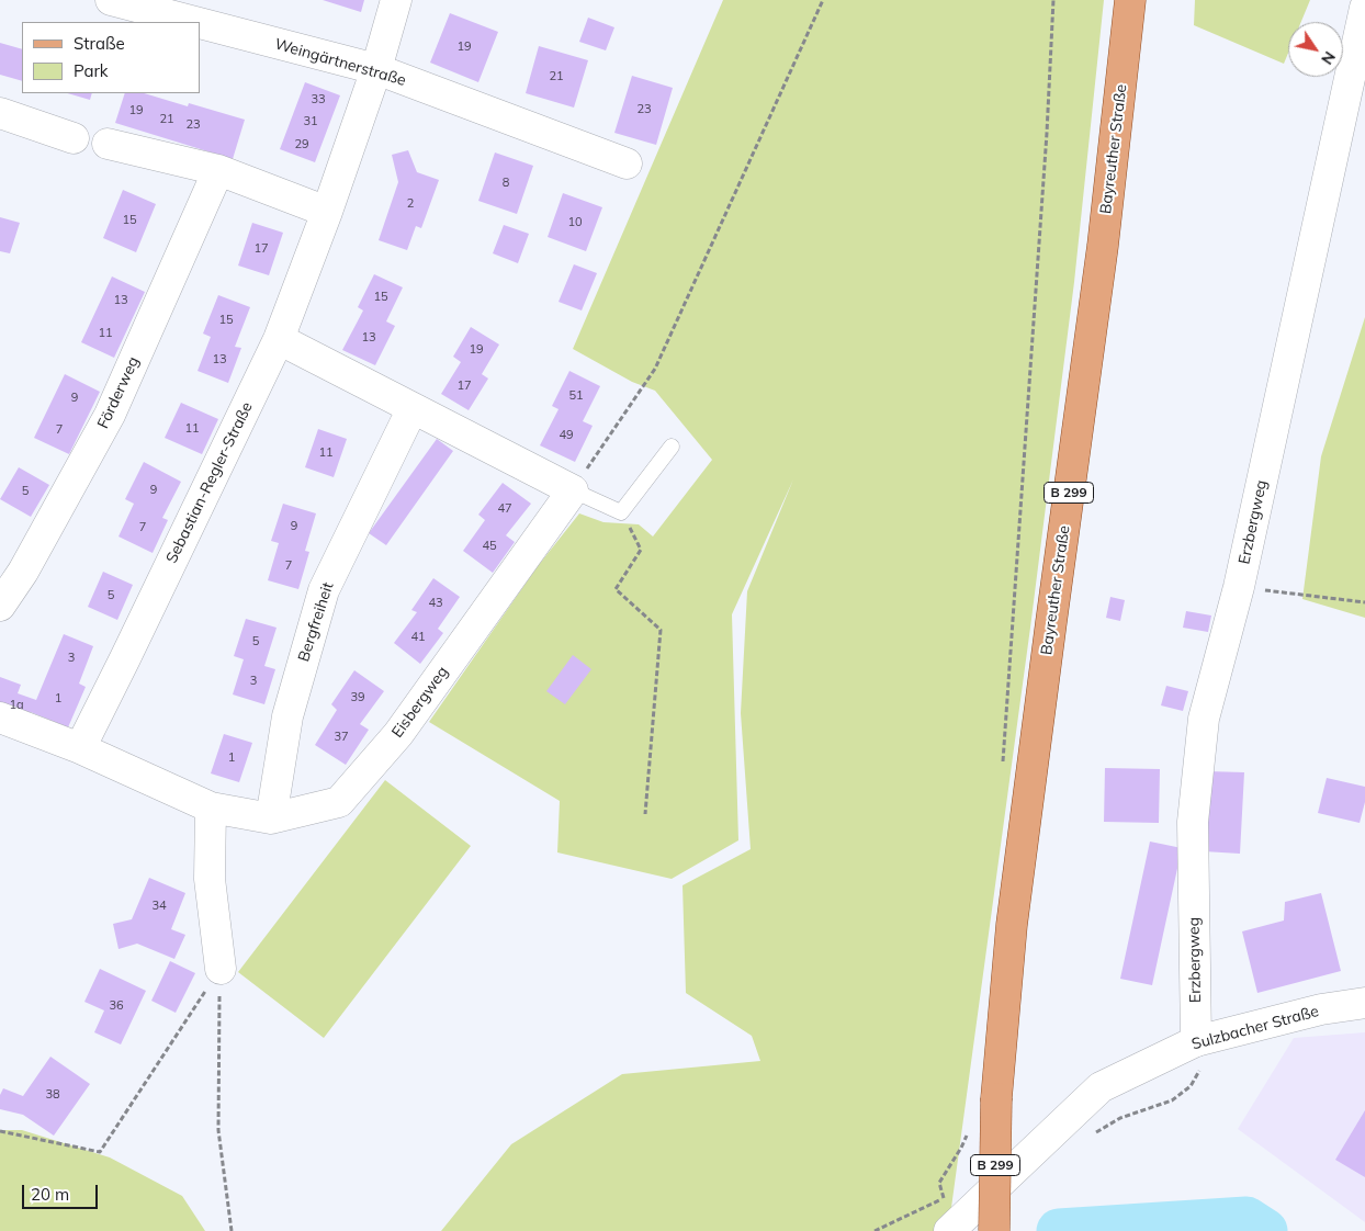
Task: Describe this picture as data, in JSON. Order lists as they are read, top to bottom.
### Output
{
  "streets": {
    "main road": ["Bayreuther Straße", "B 299"],
    "street": [
      "Weingärtnerstraße",
      "Förderweg",
      "Sebastian-Regler-Straße",
      "Erzbergweg",
      "Bergfreiheit",
      "Eisbergweg",
      "Sulzbacher Straße"
    ]
  },
  "crossings": [
    ["Weingärtnerstraße", "Sebastian-Regler-Straße"],
    ["Sebastian-Regler-Straße", "Eisbergweg"],
    ["Erzbergweg", "Sulzbacher Straße"],
    ["Bergfreiheit", "Eisbergweg"]
  ],
  "house_numbers": [
    "19",
    "21",
    "33",
    "23",
    "19",
    "21",
    "31",
    "23",
    "29",
    "8",
    "2",
    "15",
    "10",
    "17",
    "15",
    "13",
    "15",
    "11",
    "13",
    "19",
    "13",
    "17",
    "51",
    "9",
    "11",
    "7",
    "49",
    "11",
    "9",
    "5",
    "47",
    "9",
    "7",
    "45",
    "7",
    "5",
    "43",
    "41",
    "5",
    "3",
    "3",
    "39",
    "1",
    "1a",
    "37",
    "1",
    "34",
    "36",
    "38"
  ],
  "legend": ["Straße", "Park"],
  "scale_bar": "20 m",
  "north": "bottom right"
}
